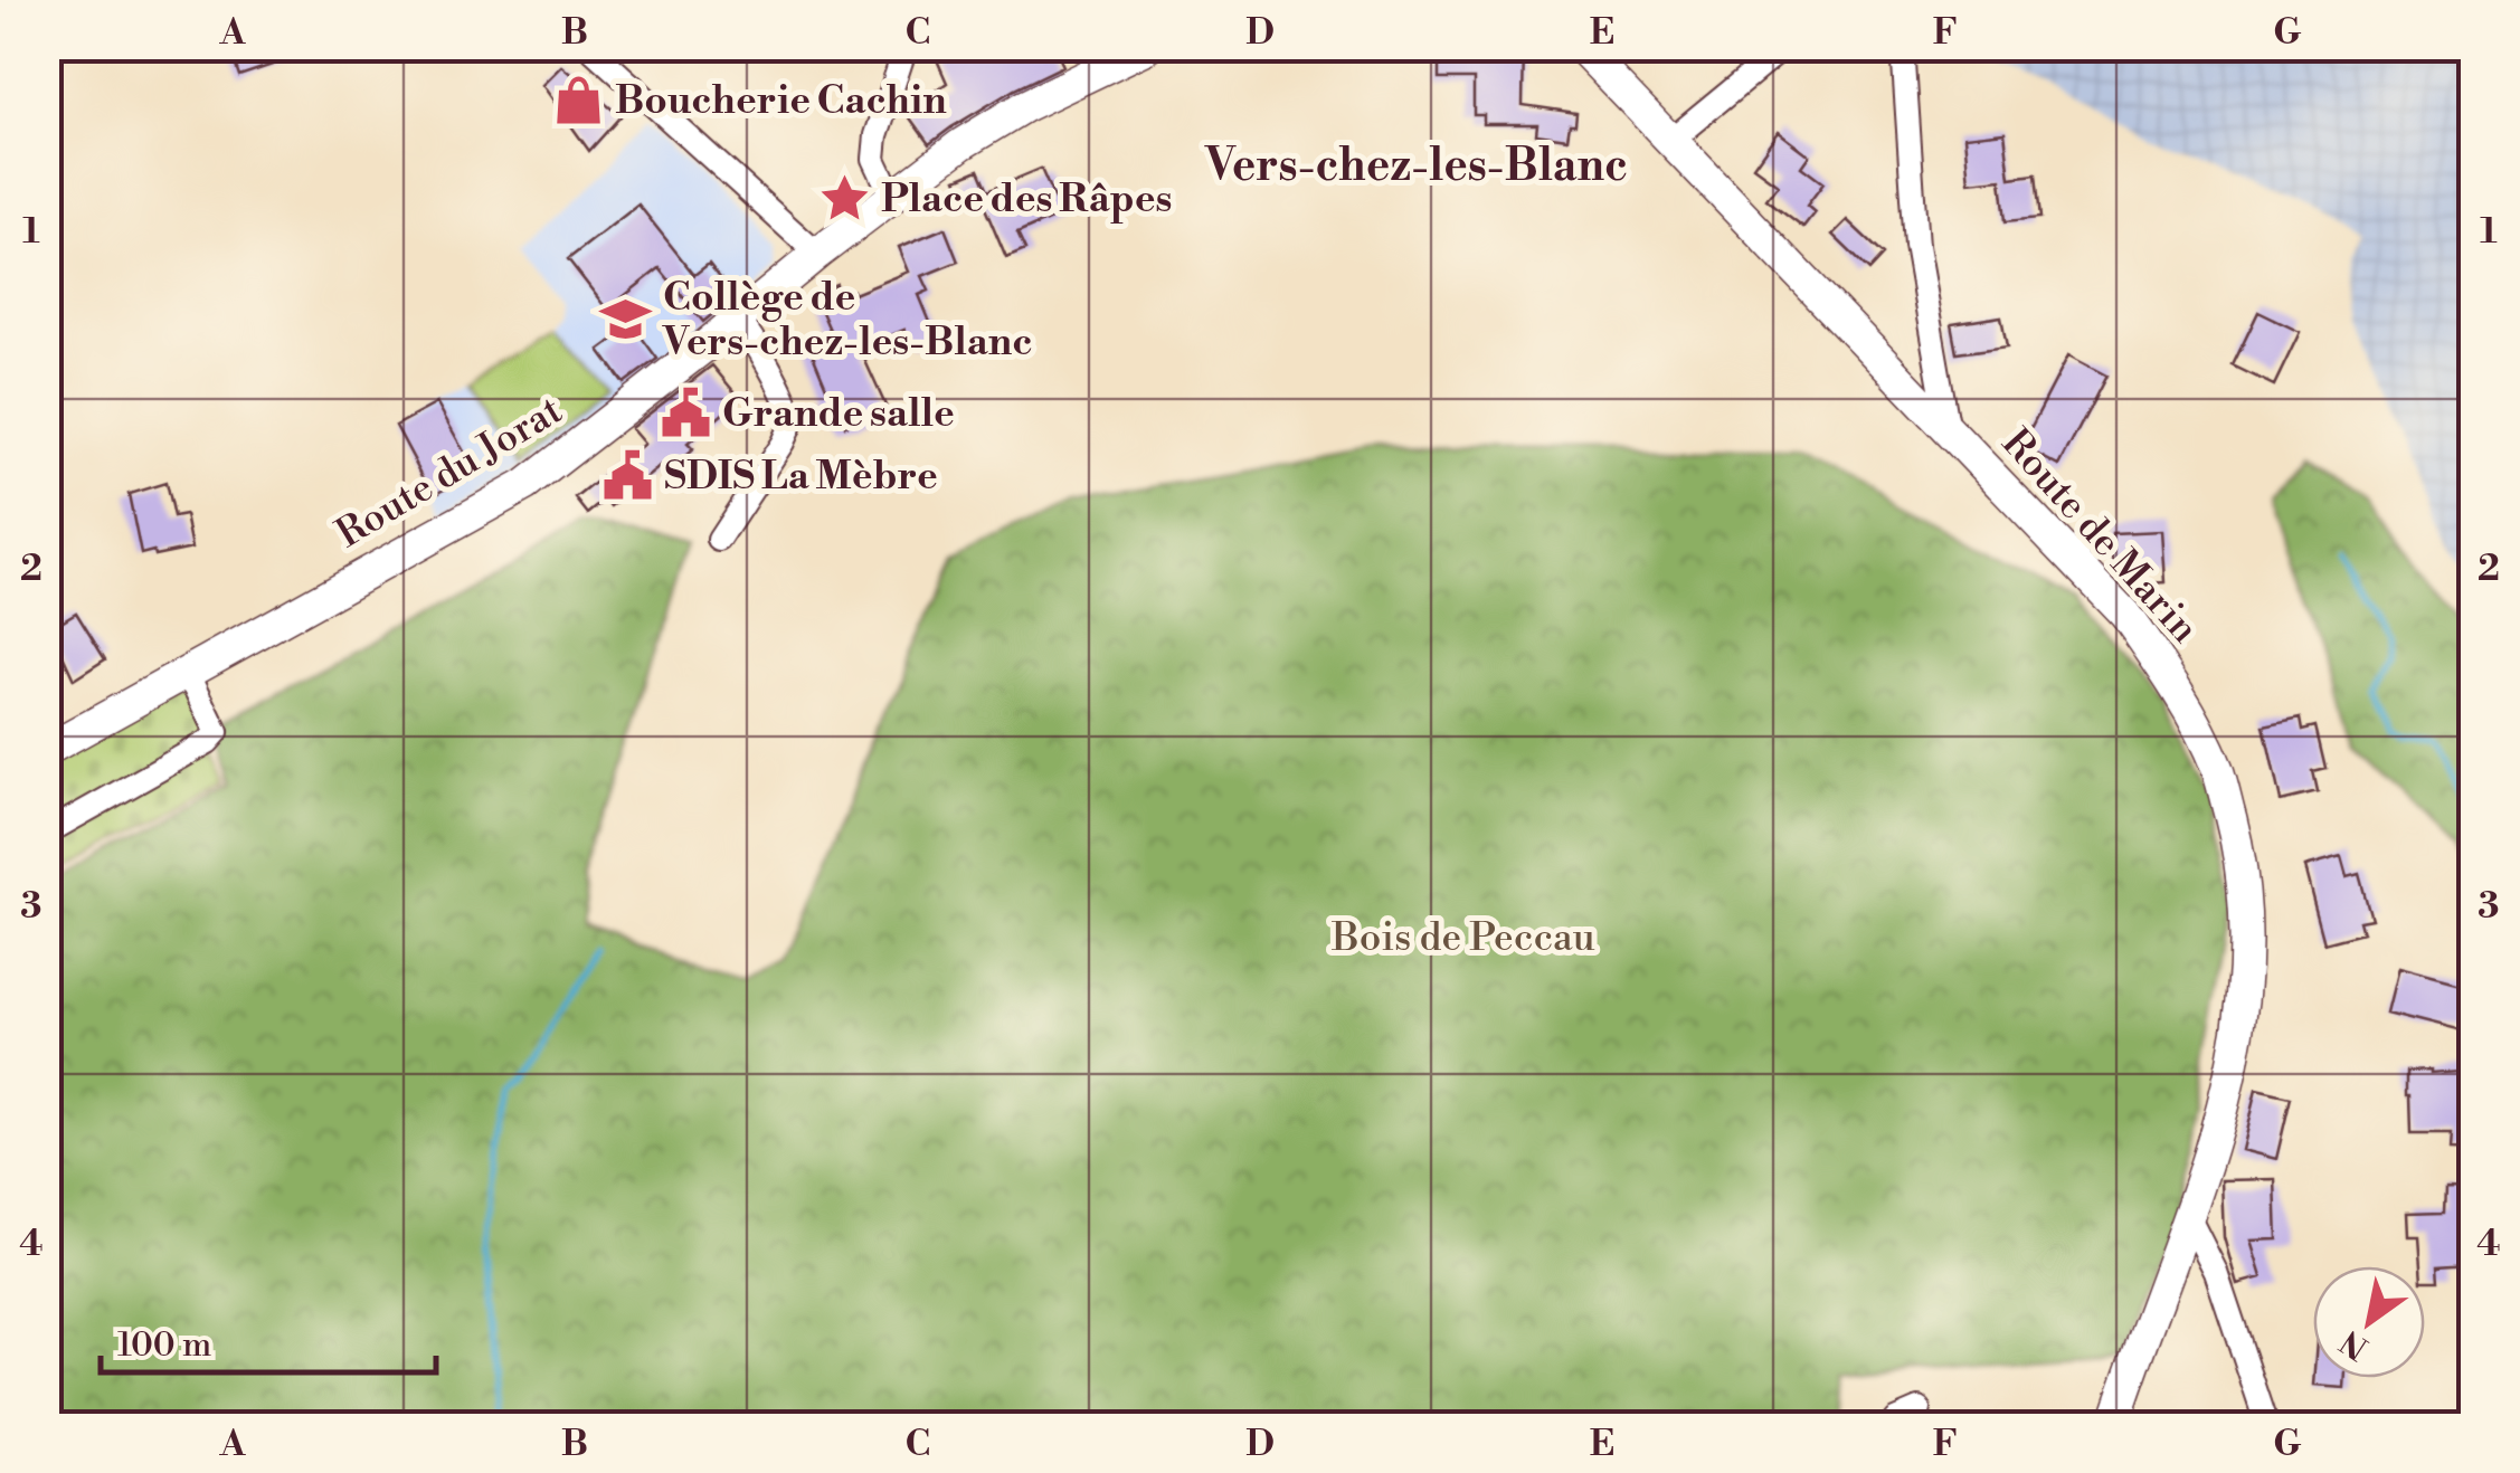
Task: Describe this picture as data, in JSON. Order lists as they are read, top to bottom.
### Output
{
  "streets": {
    "main road": ["Route du Jorat", "Route de Marin"]
  },
  "districts": ["Vers-chez-les-Blanc"],
  "parks": ["Bois de Peccau"],
  "places": {
    "shop": ["Boucherie Cachin"],
    "place": ["Place des Râpes"],
    "school or university": ["Collège de Vers-chez-les-Blanc"],
    "public building": ["Grande salle", "SDIS La Mèbre"]
  },
  "scale_bar": "100 m",
  "north": "bottom left",
  "grid": {
    "columns": [
      "A",
      "B",
      "C",
      "D",
      "E",
      "F",
      "G"
    ],
    "rows": [
      "1",
      "2",
      "3",
      "4"
    ]
  }
}
